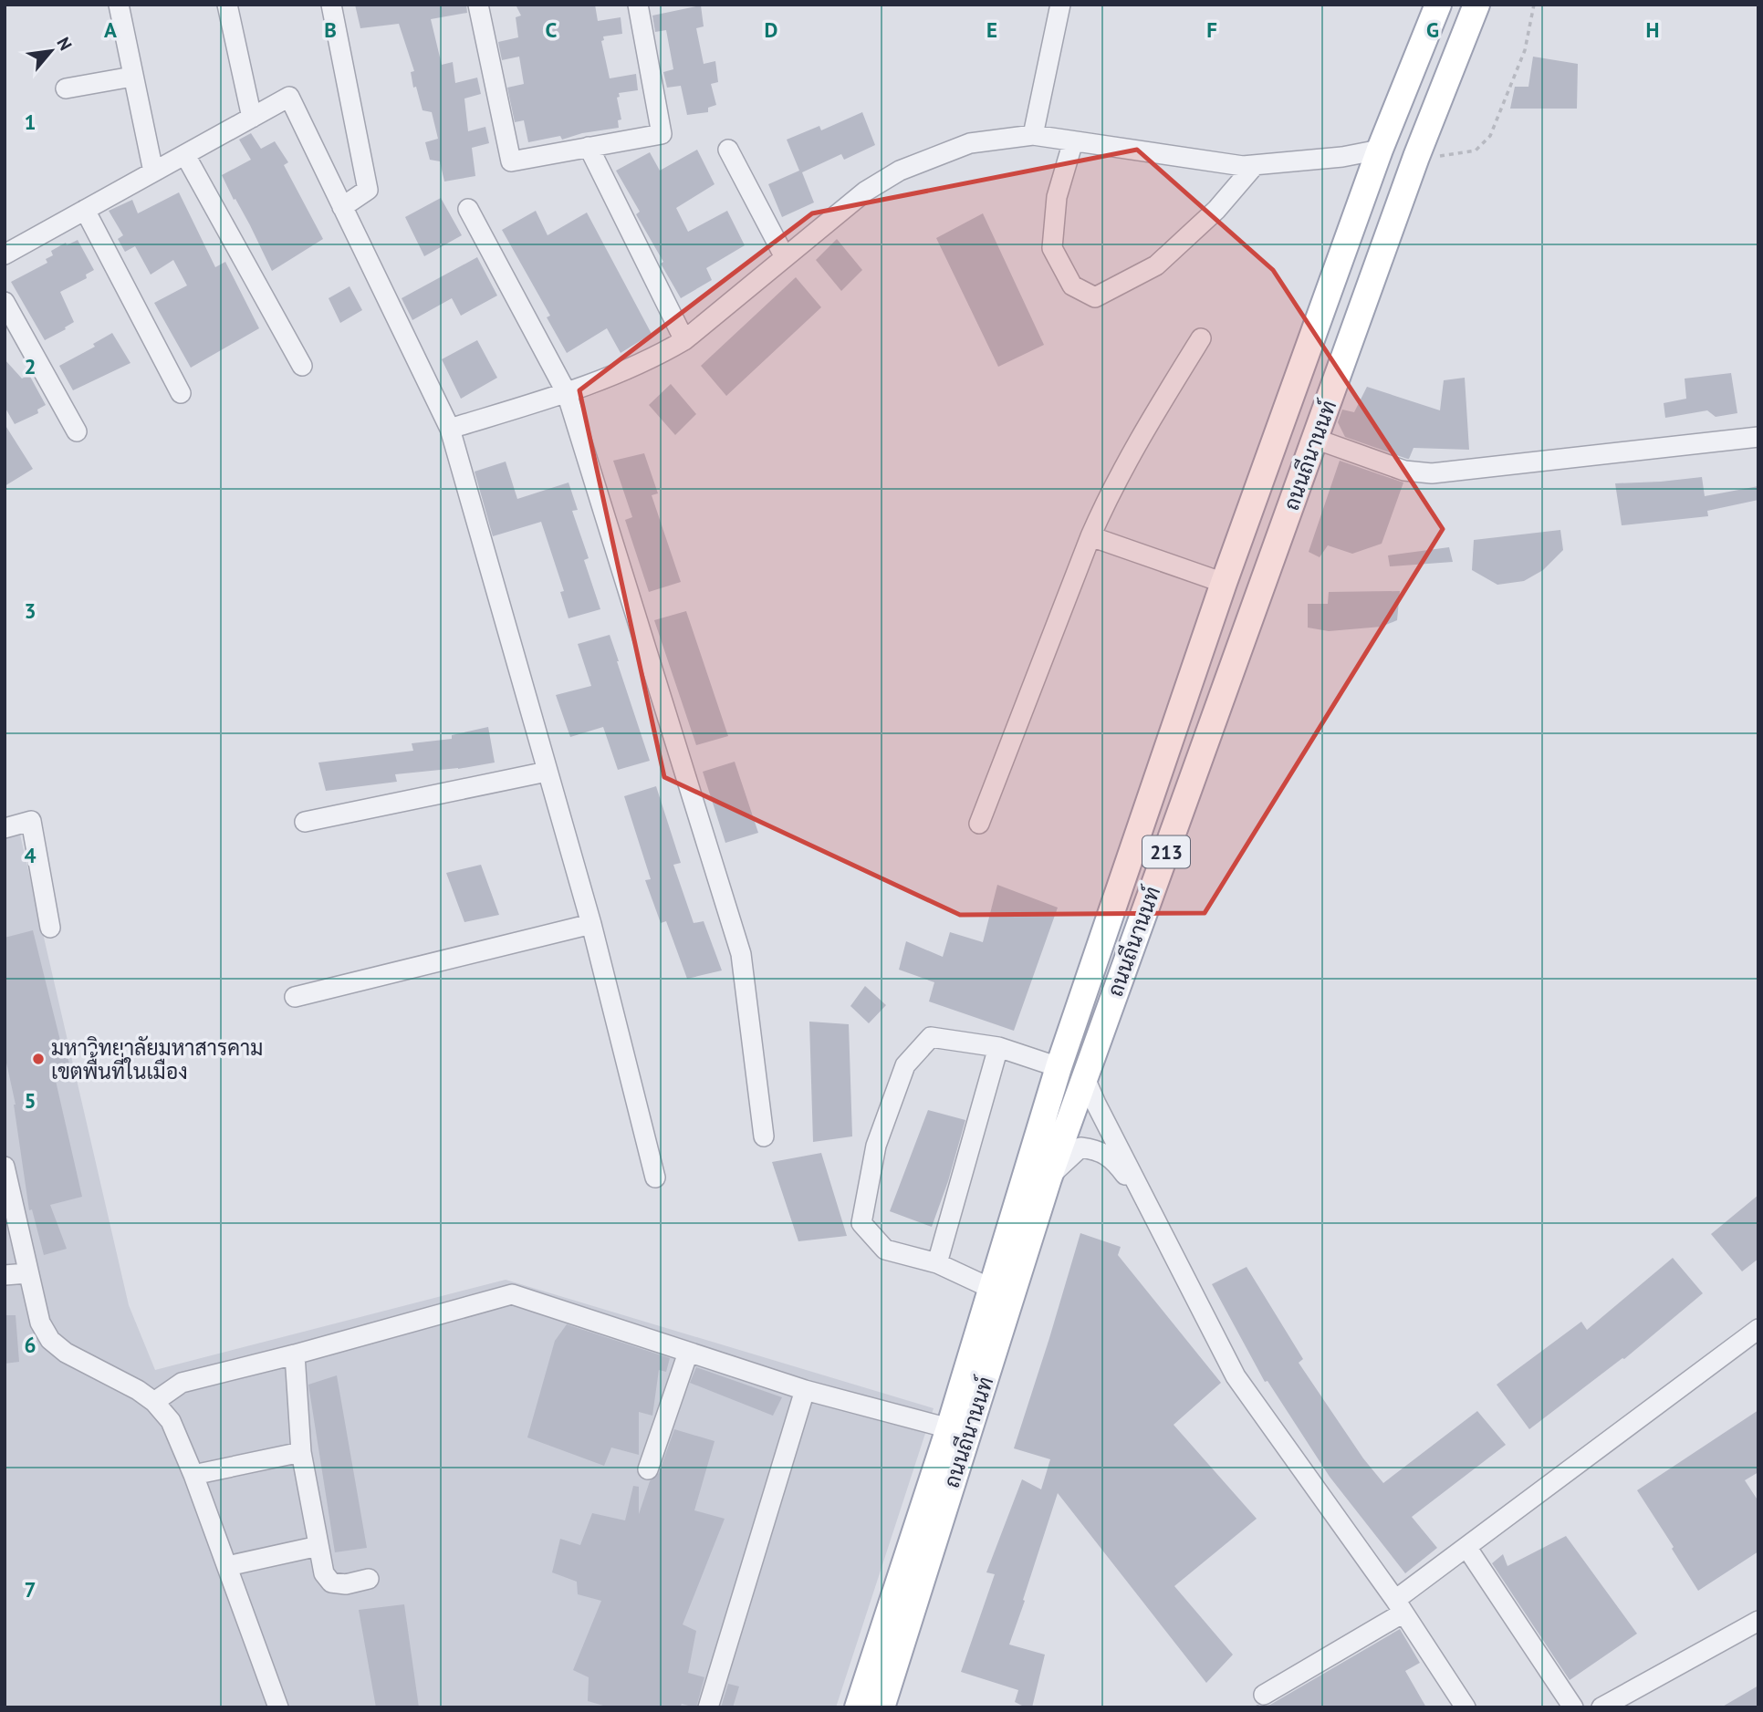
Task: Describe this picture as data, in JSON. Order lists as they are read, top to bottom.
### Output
{
  "streets": {
    "main road": ["ถนนถีนานนท์", "213"]
  },
  "places": ["มหาวิทยาลัยมหาสารคาม เขตพื้นที่ในเมือง"],
  "north": "top right",
  "grid": {
    "columns": [
      "A",
      "B",
      "C",
      "D",
      "E",
      "F",
      "G",
      "H"
    ],
    "rows": [
      "1",
      "2",
      "3",
      "4",
      "5",
      "6",
      "7"
    ]
  }
}
